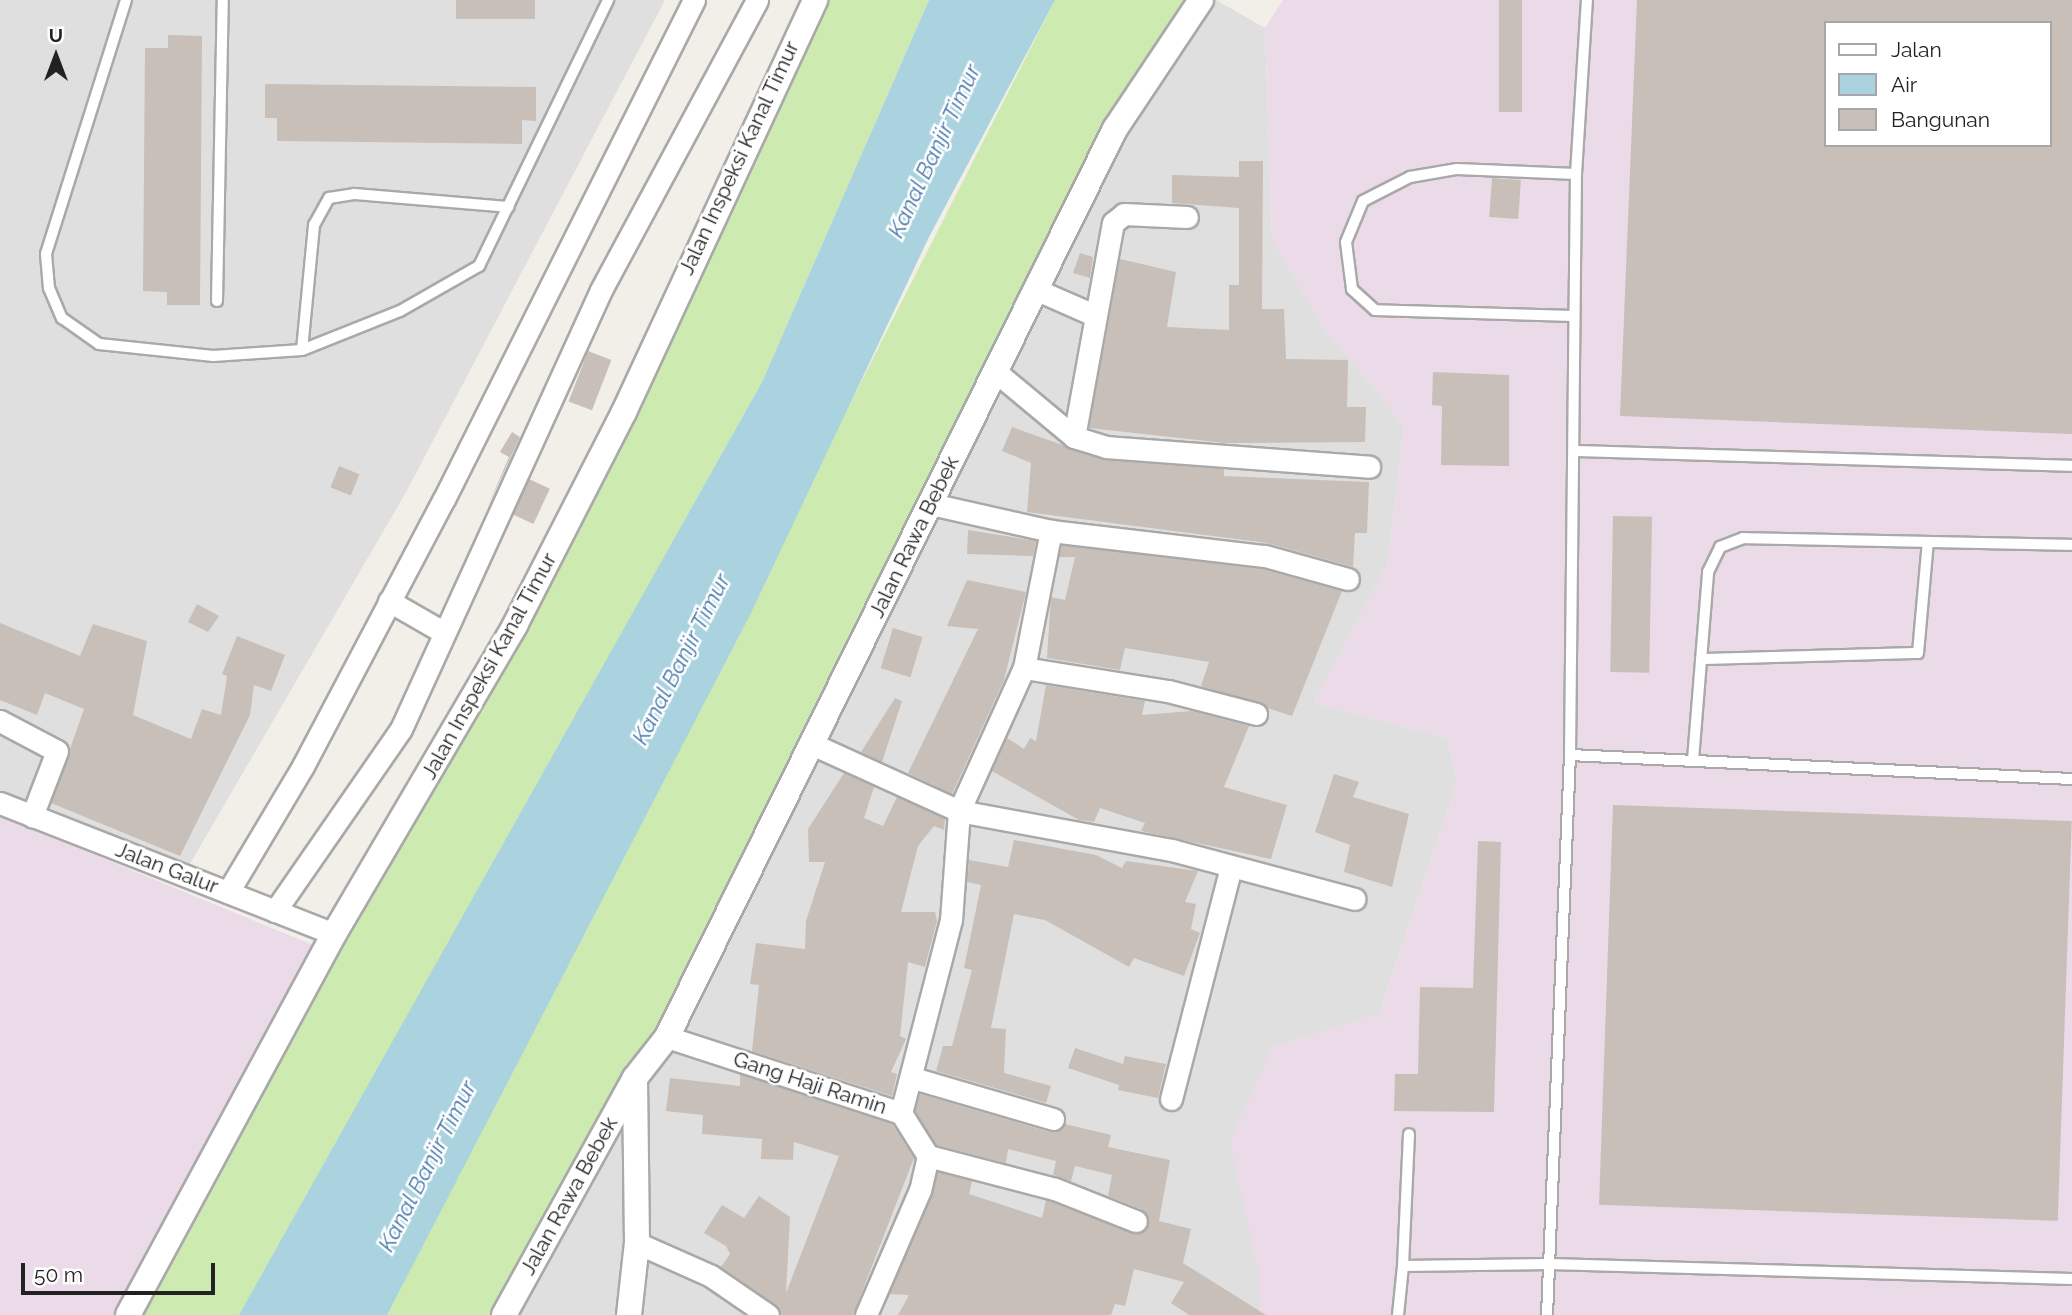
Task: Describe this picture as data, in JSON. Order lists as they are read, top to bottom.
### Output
{
  "streets": {
    "street": [
      "Jalan Inspeksi Kanal Timur",
      "Jalan Rawa Bebek",
      "Jalan Galur",
      "Gang Haji Ramin"
    ]
  },
  "crossings": [
    ["Jalan Inspeksi Kanal Timur", "Jalan Galur"],
    ["Jalan Rawa Bebek", "Gang Haji Ramin"]
  ],
  "water": ["Kanal Banjir Timur"],
  "legend": ["Jalan", "Air", "Bangunan"],
  "scale_bar": "50 m",
  "north": "top"
}
